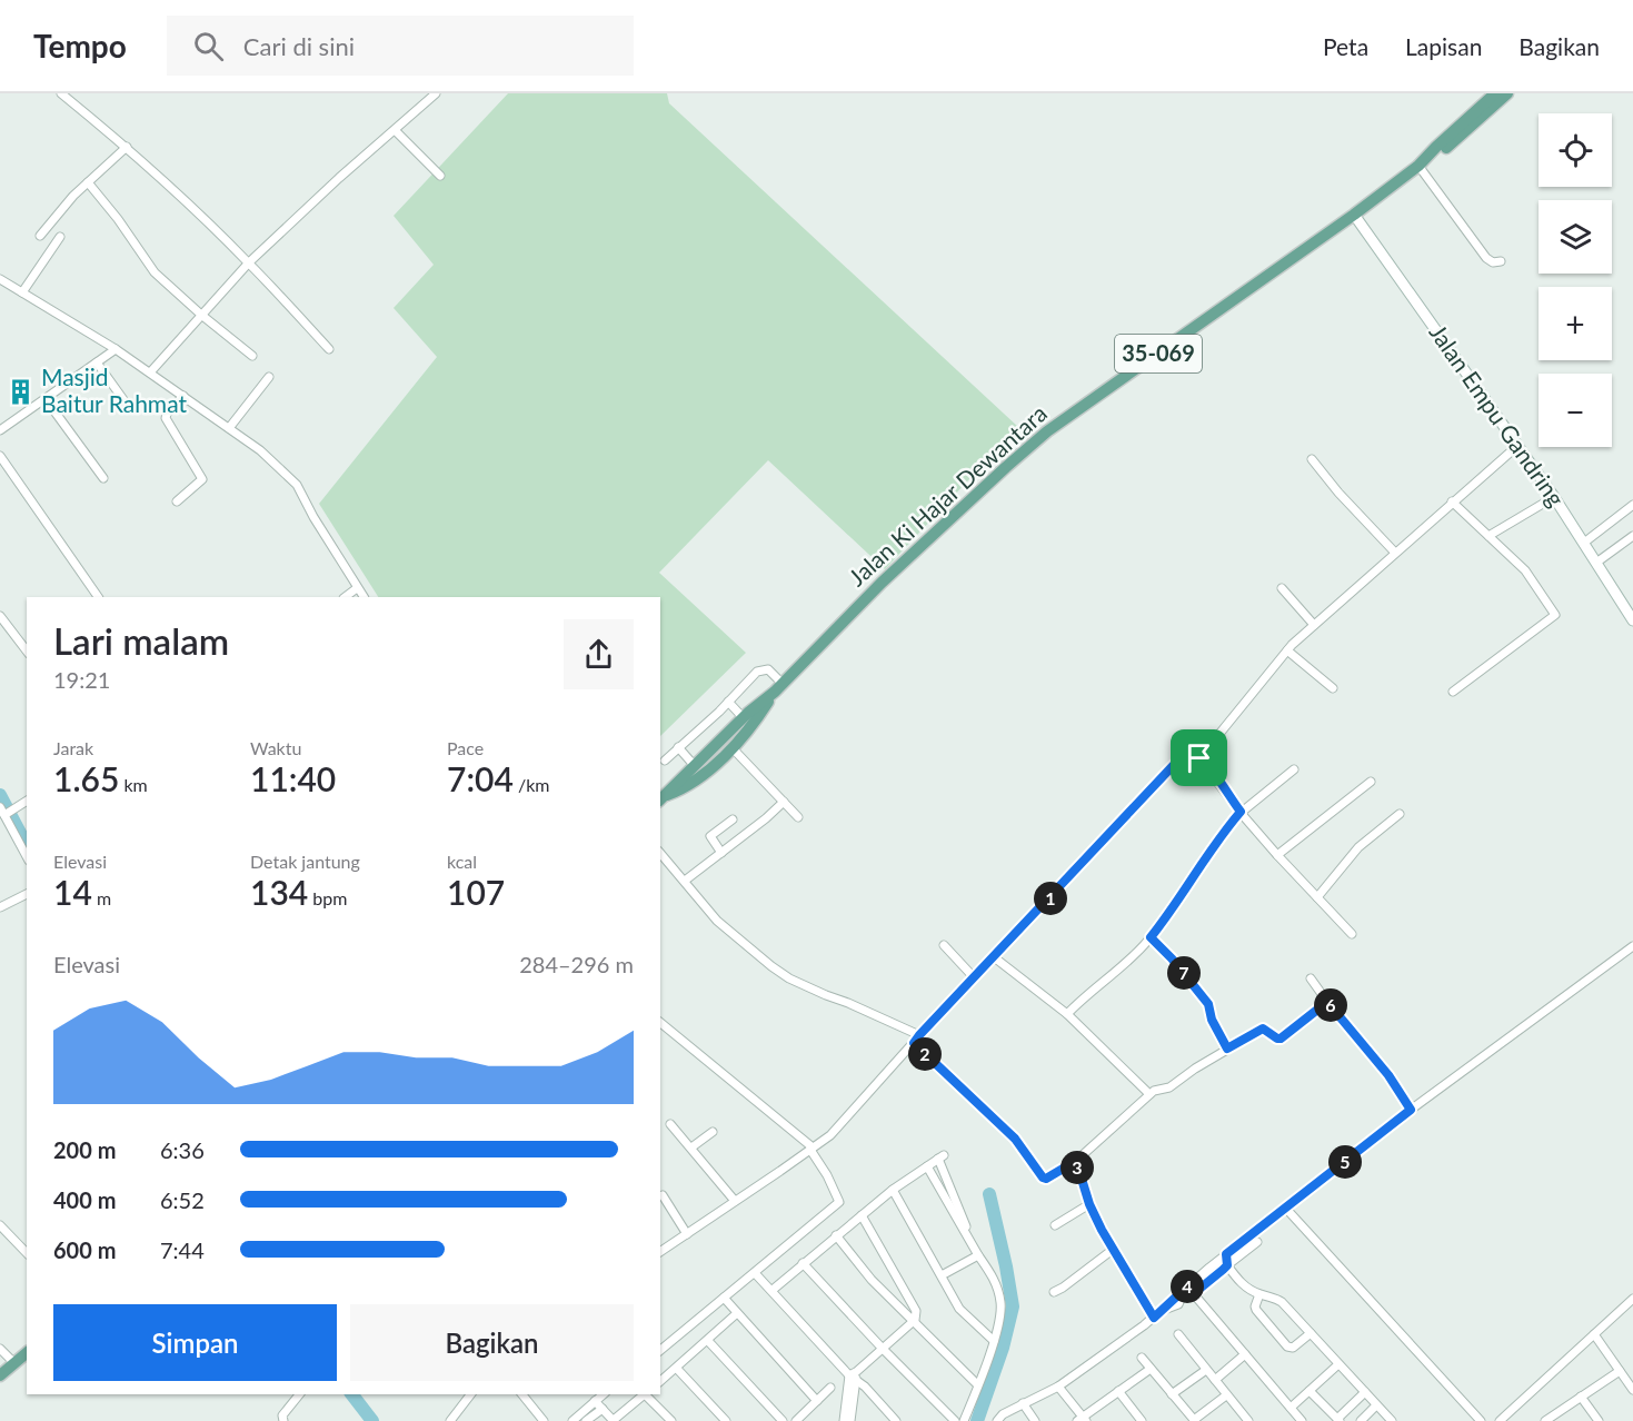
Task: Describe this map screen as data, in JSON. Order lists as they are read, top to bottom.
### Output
{
  "streets": {
    "main road": ["35-069", "Jalan Empu Gandring", "Jalan Ki Hajar Dewantara"]
  },
  "crossings": [
    ["Jalan Empu Gandring", "Jalan Ki Hajar Dewantara"]
  ],
  "places": {
    "building": ["Masjid Baitur Rahmat"]
  },
  "page": {
    "header": "Tempo",
    "search": "Cari di sini",
    "nav": ["Peta", "Lapisan", "Bagikan"],
    "map_buttons": ["+", "−"],
    "heading": ["Lari malam", "19:21"],
    "stats": [
      ["Jarak", "1.65 km"],
      ["Waktu", "11:40"],
      ["Pace", "7:04 /km"],
      ["Elevasi", "14 m"],
      ["Detak jantung", "134 bpm"],
      ["kcal", "107"]
    ],
    "pins": [
      "1",
      "7",
      "6",
      "2",
      "5",
      "3",
      "4"
    ],
    "chart": ["Elevasi", "284–296 m"],
    "list": [
      {
        "name": "200 m",
        "note": "6:36"
      },
      {
        "name": "400 m",
        "note": "6:52"
      },
      {
        "name": "600 m",
        "note": "7:44"
      }
    ],
    "buttons": ["Simpan", "Bagikan"]
  }
}
